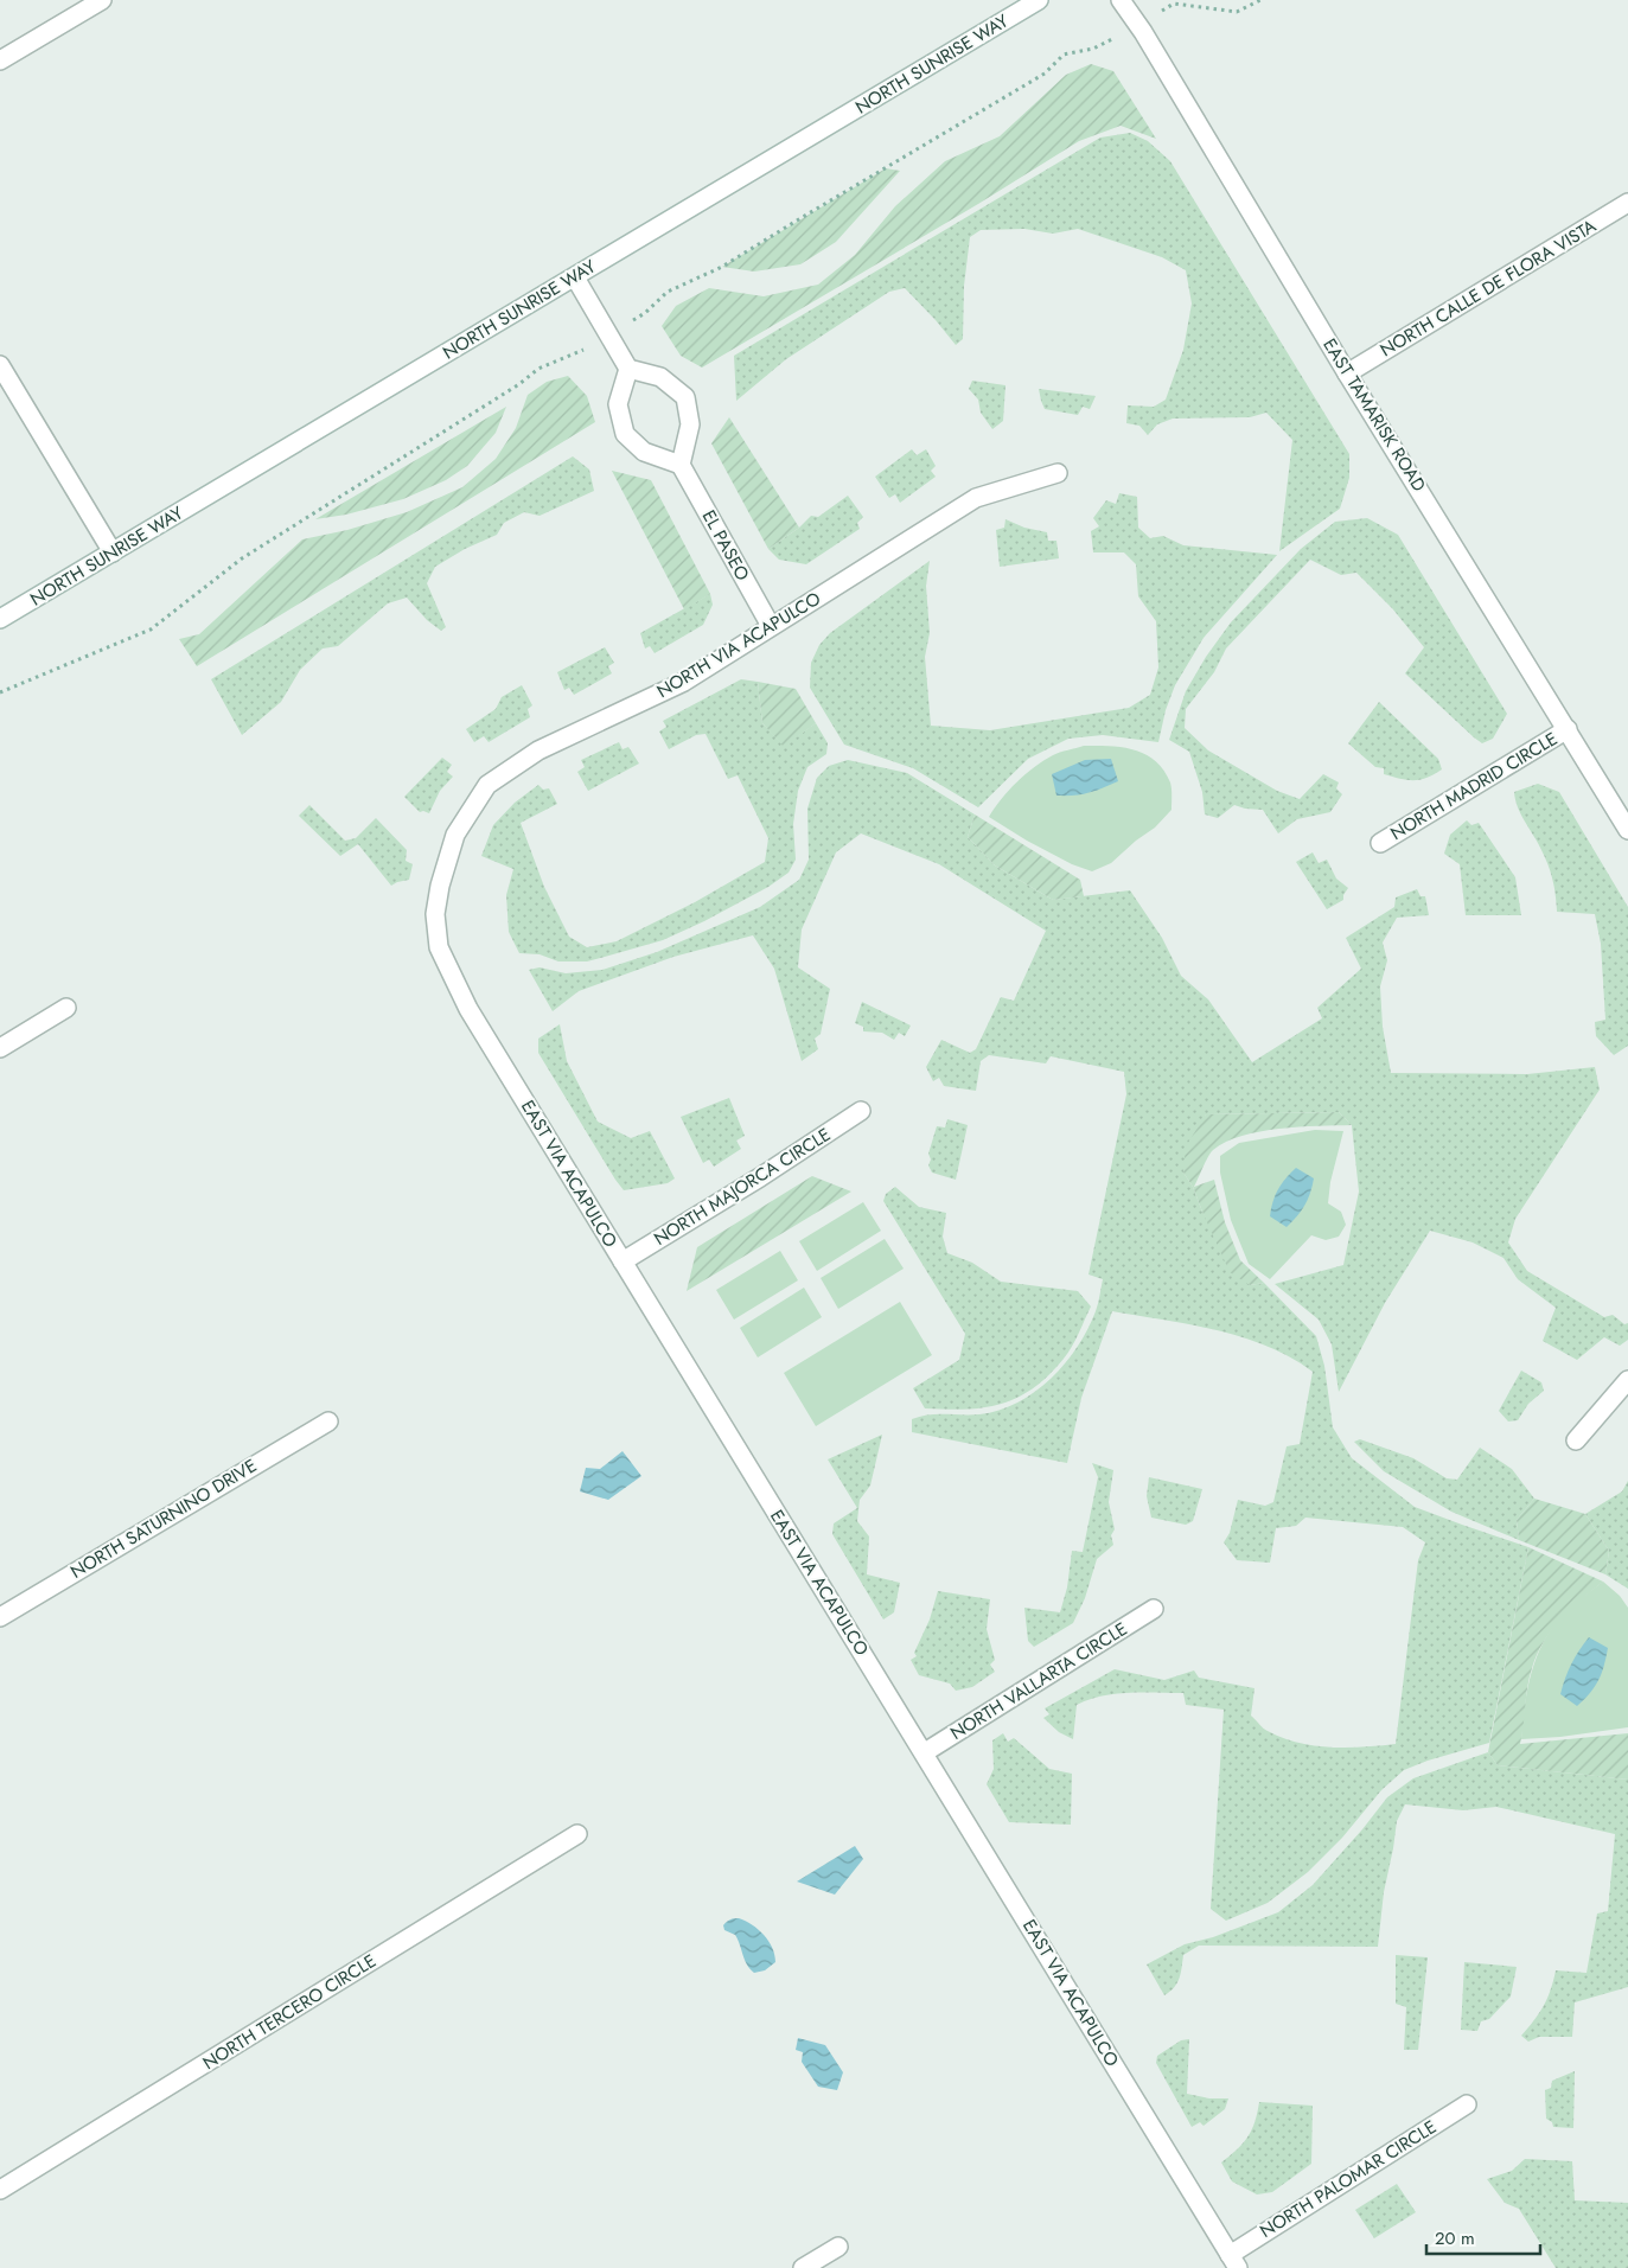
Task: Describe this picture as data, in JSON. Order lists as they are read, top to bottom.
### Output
{
  "streets": {
    "street": [
      "NORTH SUNRISE WAY",
      "NORTH CALLE DE FLORA VISTA",
      "EAST TAMARISK ROAD",
      "EL PASEO",
      "NORTH VIA ACAPULCO",
      "NORTH MADRID CIRCLE",
      "EAST VIA ACAPULCO",
      "NORTH MAJORCA CIRCLE",
      "NORTH SATURNINO DRIVE",
      "NORTH VALLARTA CIRCLE",
      "NORTH TERCERO CIRCLE",
      "NORTH PALOMAR CIRCLE"
    ]
  },
  "crossings": [
    ["NORTH CALLE DE FLORA VISTA", "EAST TAMARISK ROAD"],
    ["EAST TAMARISK ROAD", "NORTH MADRID CIRCLE"],
    ["EL PASEO", "NORTH VIA ACAPULCO"],
    ["NORTH VIA ACAPULCO", "EAST VIA ACAPULCO"],
    ["EAST VIA ACAPULCO", "NORTH MAJORCA CIRCLE"],
    ["EAST VIA ACAPULCO", "NORTH VALLARTA CIRCLE"],
    ["EAST VIA ACAPULCO", "NORTH PALOMAR CIRCLE"]
  ],
  "scale_bar": "20 m"
}
